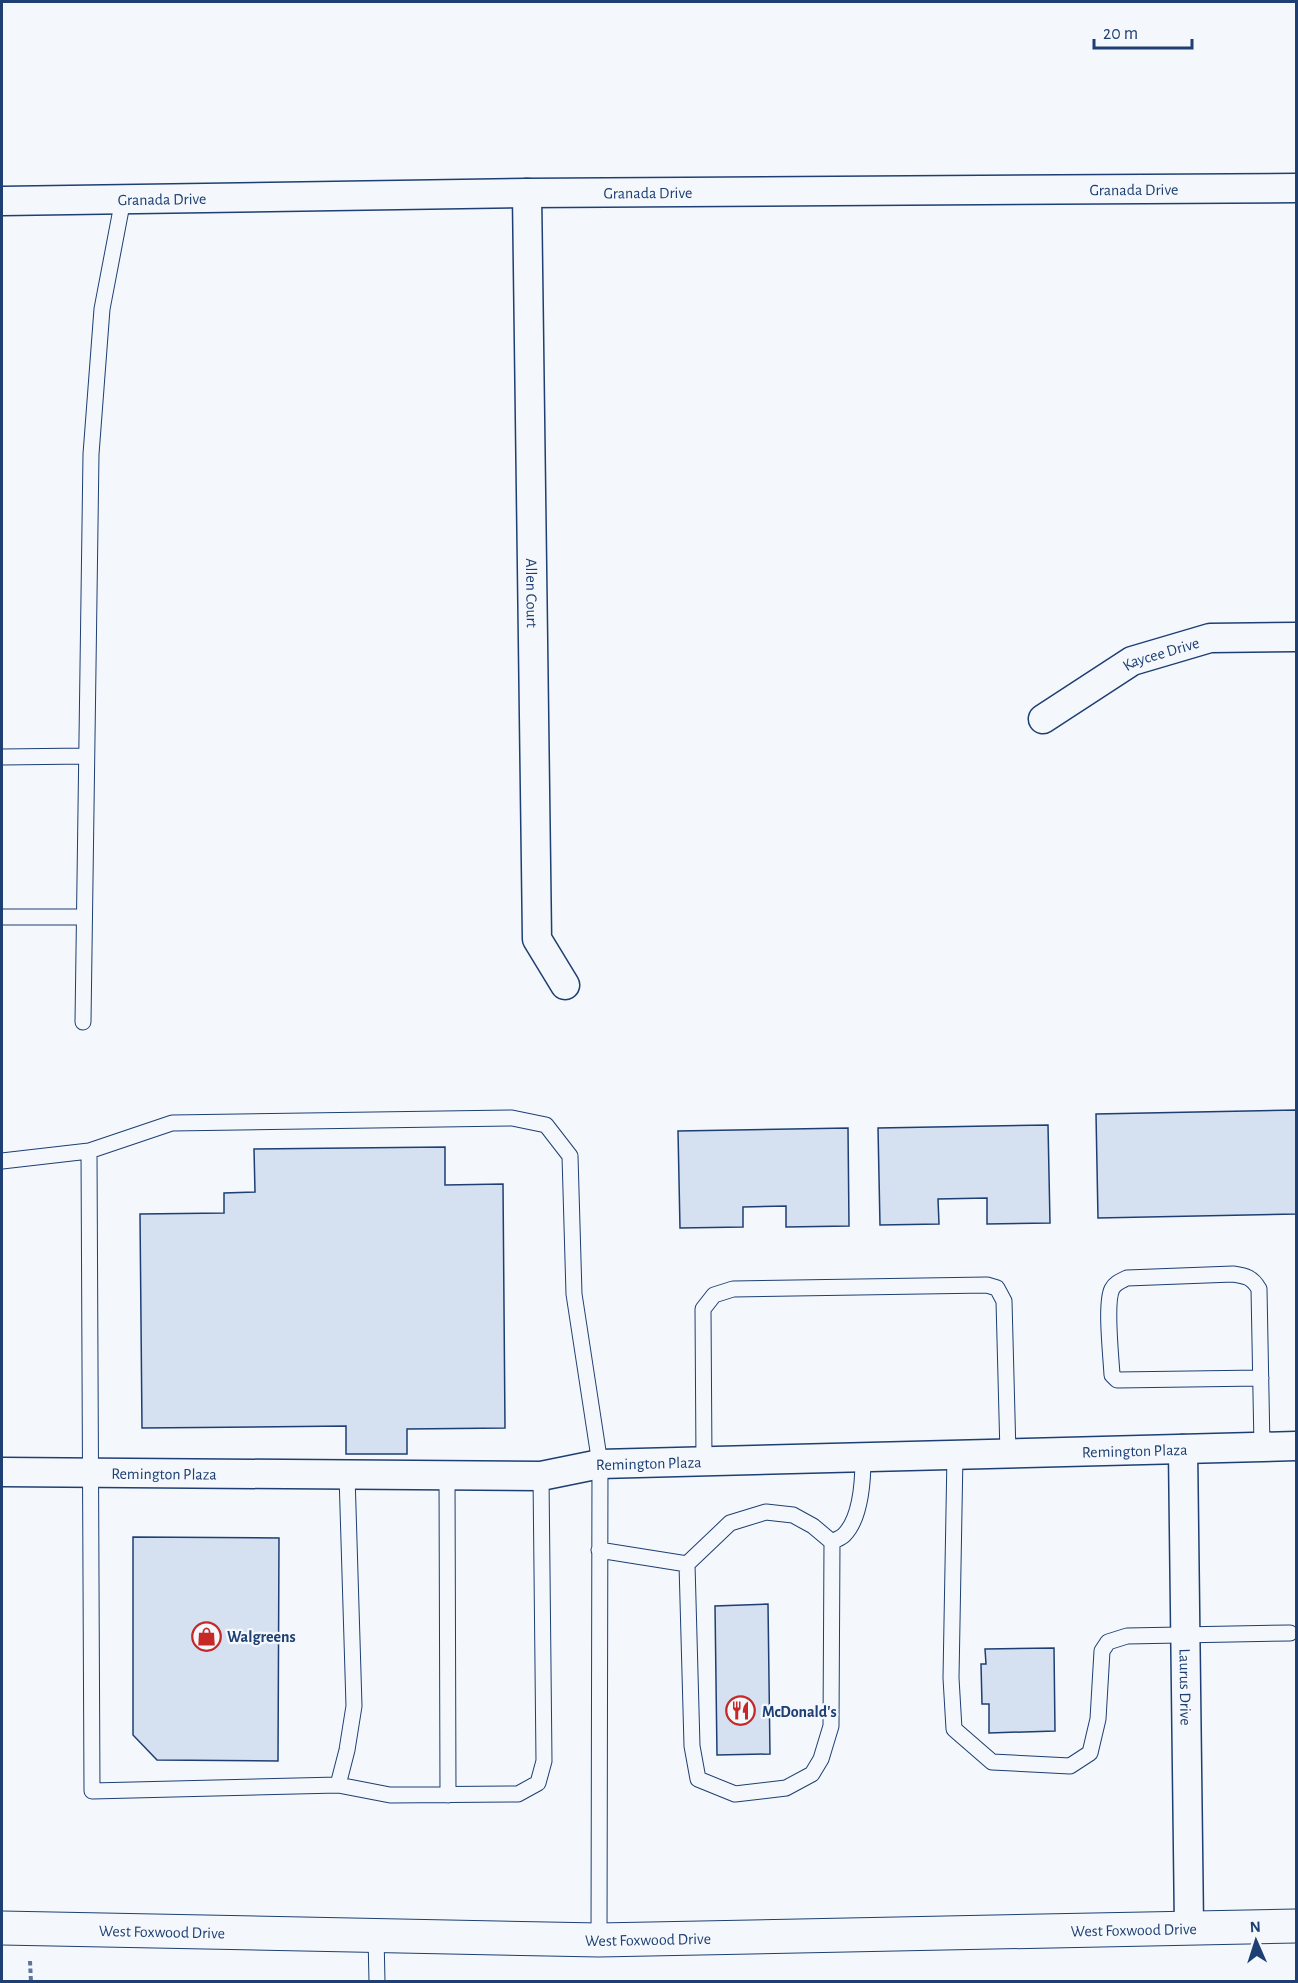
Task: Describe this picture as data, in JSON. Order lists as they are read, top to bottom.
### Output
{
  "streets": {
    "main road": ["West Foxwood Drive"],
    "street": [
      "Granada Drive",
      "Allen Court",
      "Kaycee Drive",
      "Remington Plaza",
      "Laurus Drive"
    ]
  },
  "crossings": [
    ["Granada Drive", "Allen Court"],
    ["Remington Plaza", "Laurus Drive"],
    ["Laurus Drive", "West Foxwood Drive"]
  ],
  "places": {
    "shop": ["Walgreens"],
    "restaurant": ["McDonald's"]
  },
  "scale_bar": "20 m",
  "north": "top"
}
